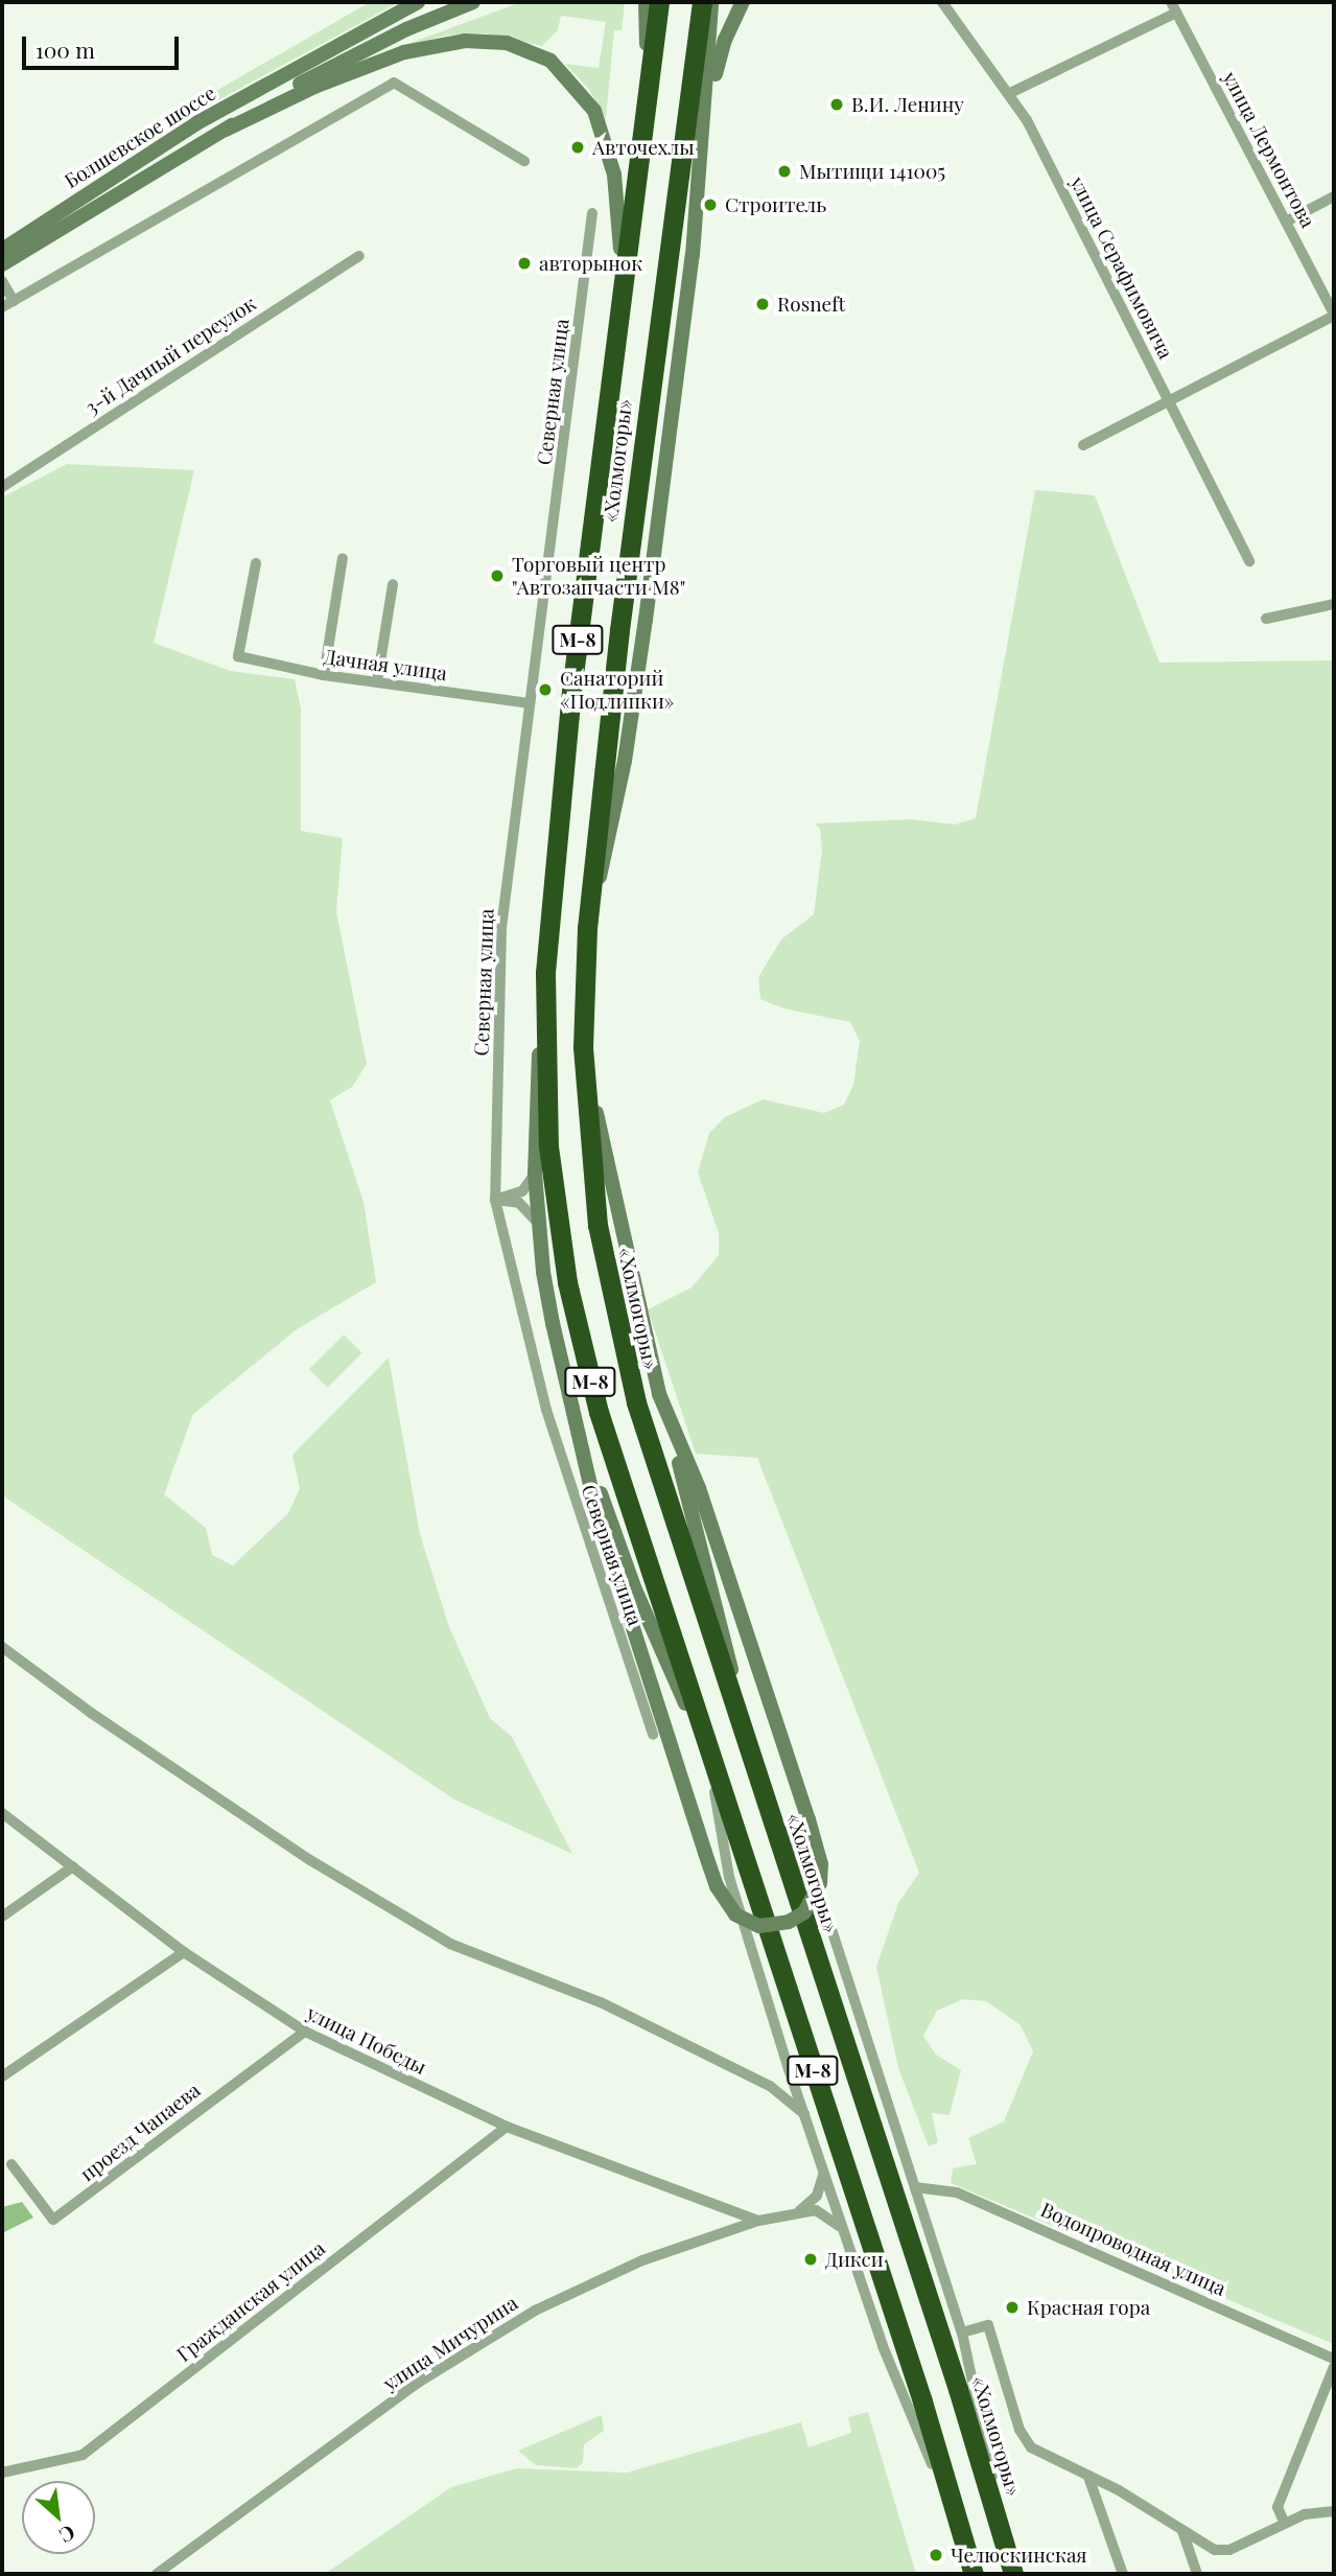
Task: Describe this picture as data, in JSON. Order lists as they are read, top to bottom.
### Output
{
  "streets": {
    "highway": ["«Холмогоры»", "М-8"],
    "main road": ["Болшевское шоссе"],
    "street": [
      "улица Лермонтова",
      "улица Серафимовича",
      "3-й Дачный переулок",
      "Северная улица",
      "Дачная улица",
      "улица Победы",
      "проезд Чапаева",
      "Водопроводная улица",
      "Гражданская улица",
      "улица Мичурина"
    ]
  },
  "crossings": [
    ["Северная улица", "Дачная улица"],
    ["улица Победы", "проезд Чапаева"],
    ["улица Победы", "Гражданская улица"],
    ["улица Победы", "улица Мичурина"]
  ],
  "places": [
    "В.И. Ленину",
    "Авточехлы",
    "Мытищи 141005",
    "Строитель",
    "авторынок",
    "Rosneft",
    "Торговый центр \"Автозапчасти М8\"",
    "Санаторий «Подлипки»",
    "Дикси",
    "Красная гора",
    "Челюскинская"
  ],
  "scale_bar": "100 m",
  "north": "bottom right"
}
